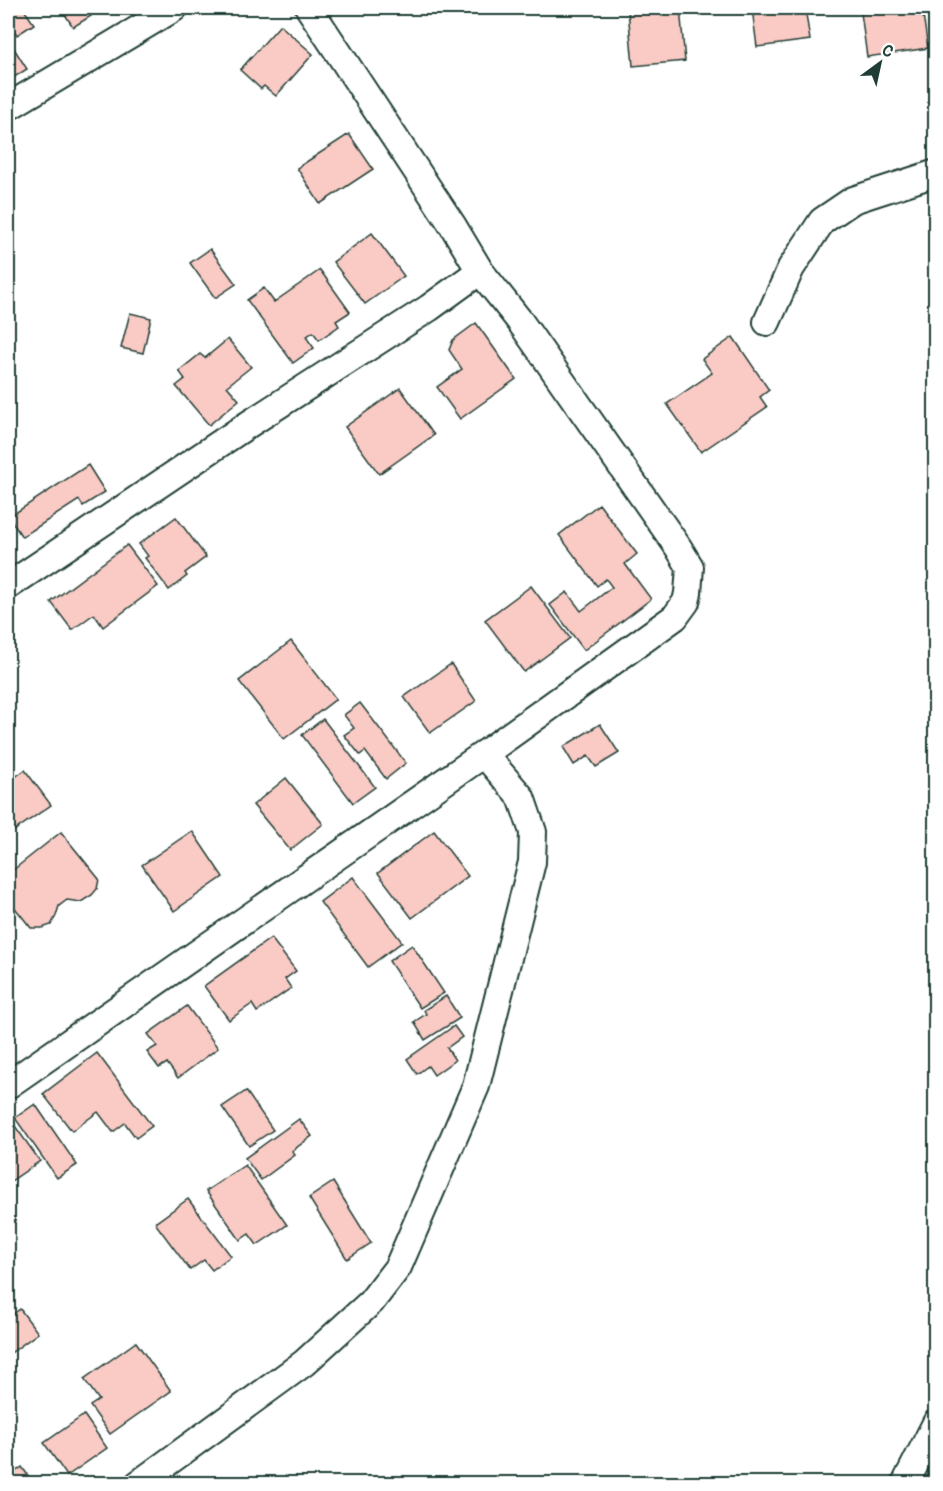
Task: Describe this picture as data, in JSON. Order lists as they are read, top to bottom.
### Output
{
  "north": "top right"
}
